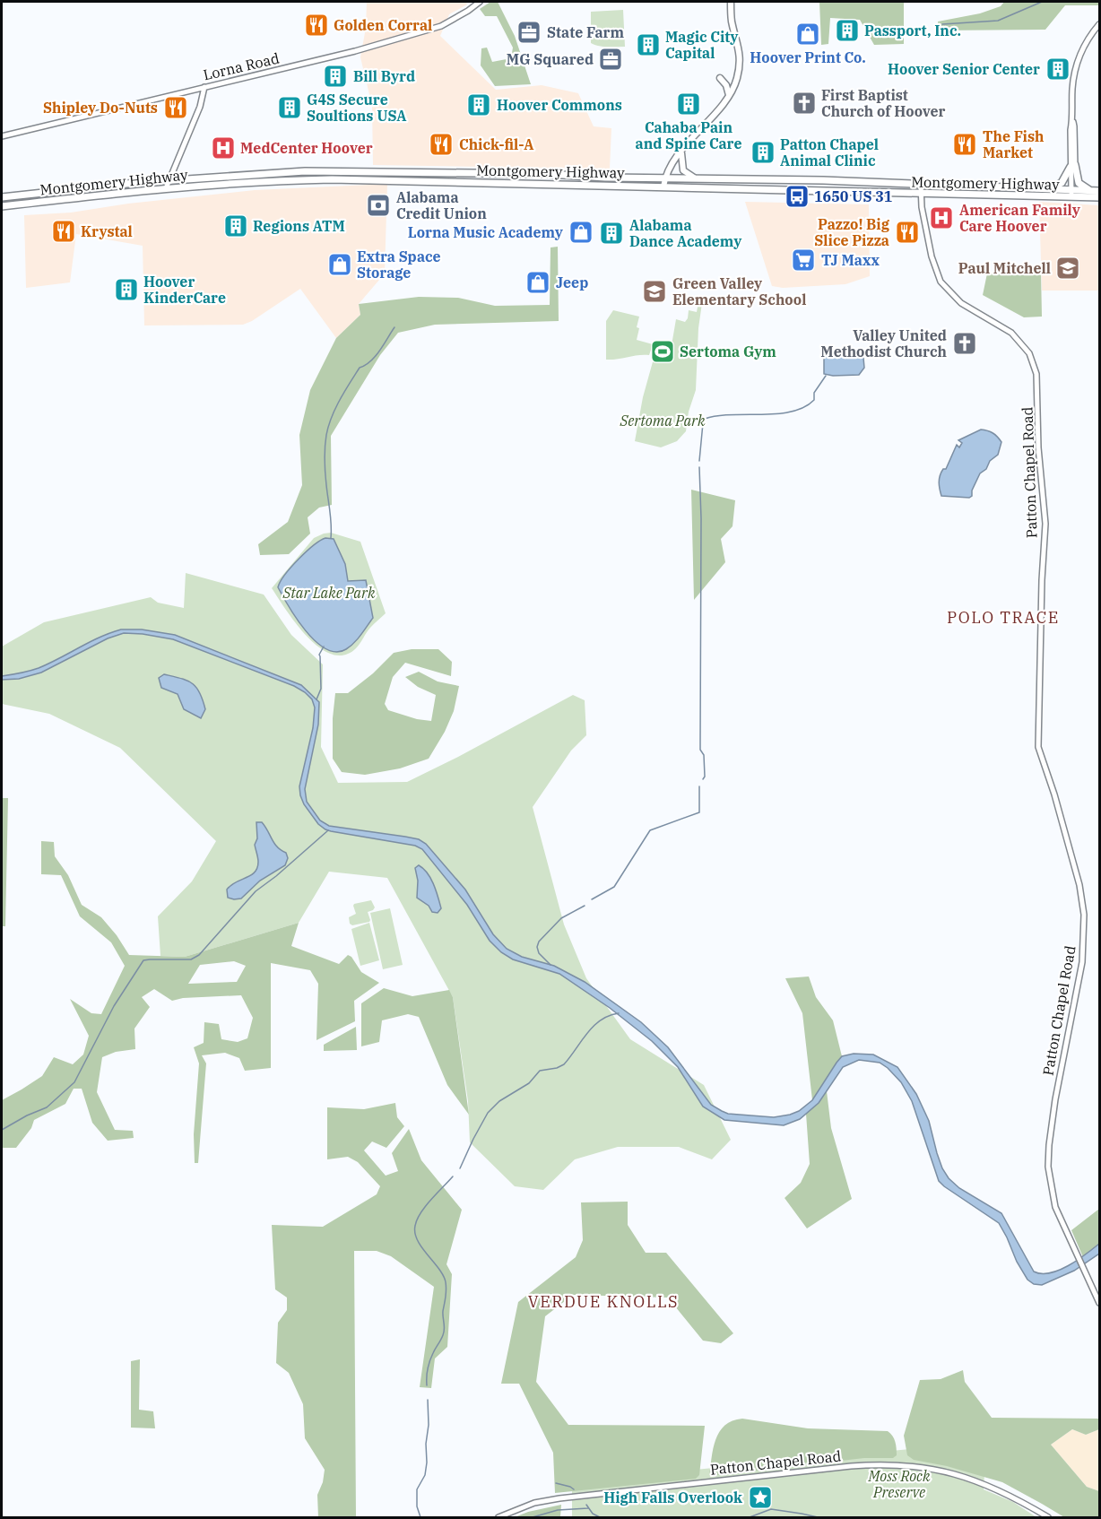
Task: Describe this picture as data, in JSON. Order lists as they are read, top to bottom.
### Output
{
  "streets": {
    "main road": ["Montgomery Highway"],
    "street": ["Lorna Road", "Patton Chapel Road"]
  },
  "crossings": [
    ["Montgomery Highway", "Patton Chapel Road"]
  ],
  "districts": ["POLO TRACE", "VERDUE KNOLLS"],
  "parks": ["Sertoma Park", "Star Lake Park", "Moss Rock Preserve"],
  "places": {
    "restaurant": [
      "Golden Corral",
      "Shipley Do-Nuts",
      "Chick-fil-A",
      "The Fish Market",
      "Krystal",
      "Pazzo! Big Slice Pizza"
    ],
    "building": [
      "Passport, Inc.",
      "Magic City Capital",
      "Hoover Senior Center",
      "Bill Byrd",
      "Cahaba Pain and Spine Care",
      "Hoover Commons",
      "G4S Secure Soultions USA",
      "Patton Chapel Animal Clinic",
      "Regions ATM",
      "Alabama Dance Academy",
      "Hoover KinderCare"
    ],
    "office": ["State Farm", "MG Squared"],
    "shop": [
      "Hoover Print Co.",
      "Lorna Music Academy",
      "Extra Space Storage",
      "Jeep"
    ],
    "church": ["First Baptist Church of Hoover", "Valley United Methodist Church"],
    "hospital": ["MedCenter Hoover", "American Family Care Hoover"],
    "bus stop": ["1650 US 31"],
    "bank": ["Alabama Credit Union"],
    "supermarket": ["TJ Maxx"],
    "school or university": ["Paul Mitchell", "Green Valley Elementary School"],
    "sports": ["Sertoma Gym"],
    "place": ["High Falls Overlook"]
  }
}
